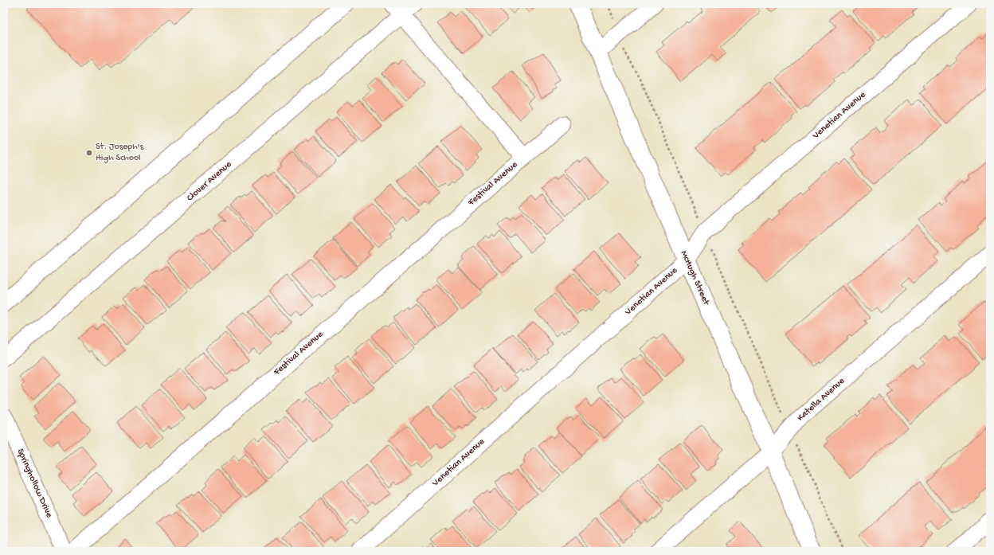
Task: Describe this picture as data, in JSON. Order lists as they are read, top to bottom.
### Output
{
  "streets": {
    "main road": ["McHugh Street"],
    "street": [
      "Venetian Avenue",
      "Clover Avenue",
      "Festival Avenue",
      "Katella Avenue",
      "Springhollow Drive"
    ]
  },
  "crossings": [
    ["Venetian Avenue", "McHugh Street"],
    ["Clover Avenue", "Festival Avenue"],
    ["McHugh Street", "Katella Avenue"]
  ],
  "places": ["St. Joseph's High School"]
}
